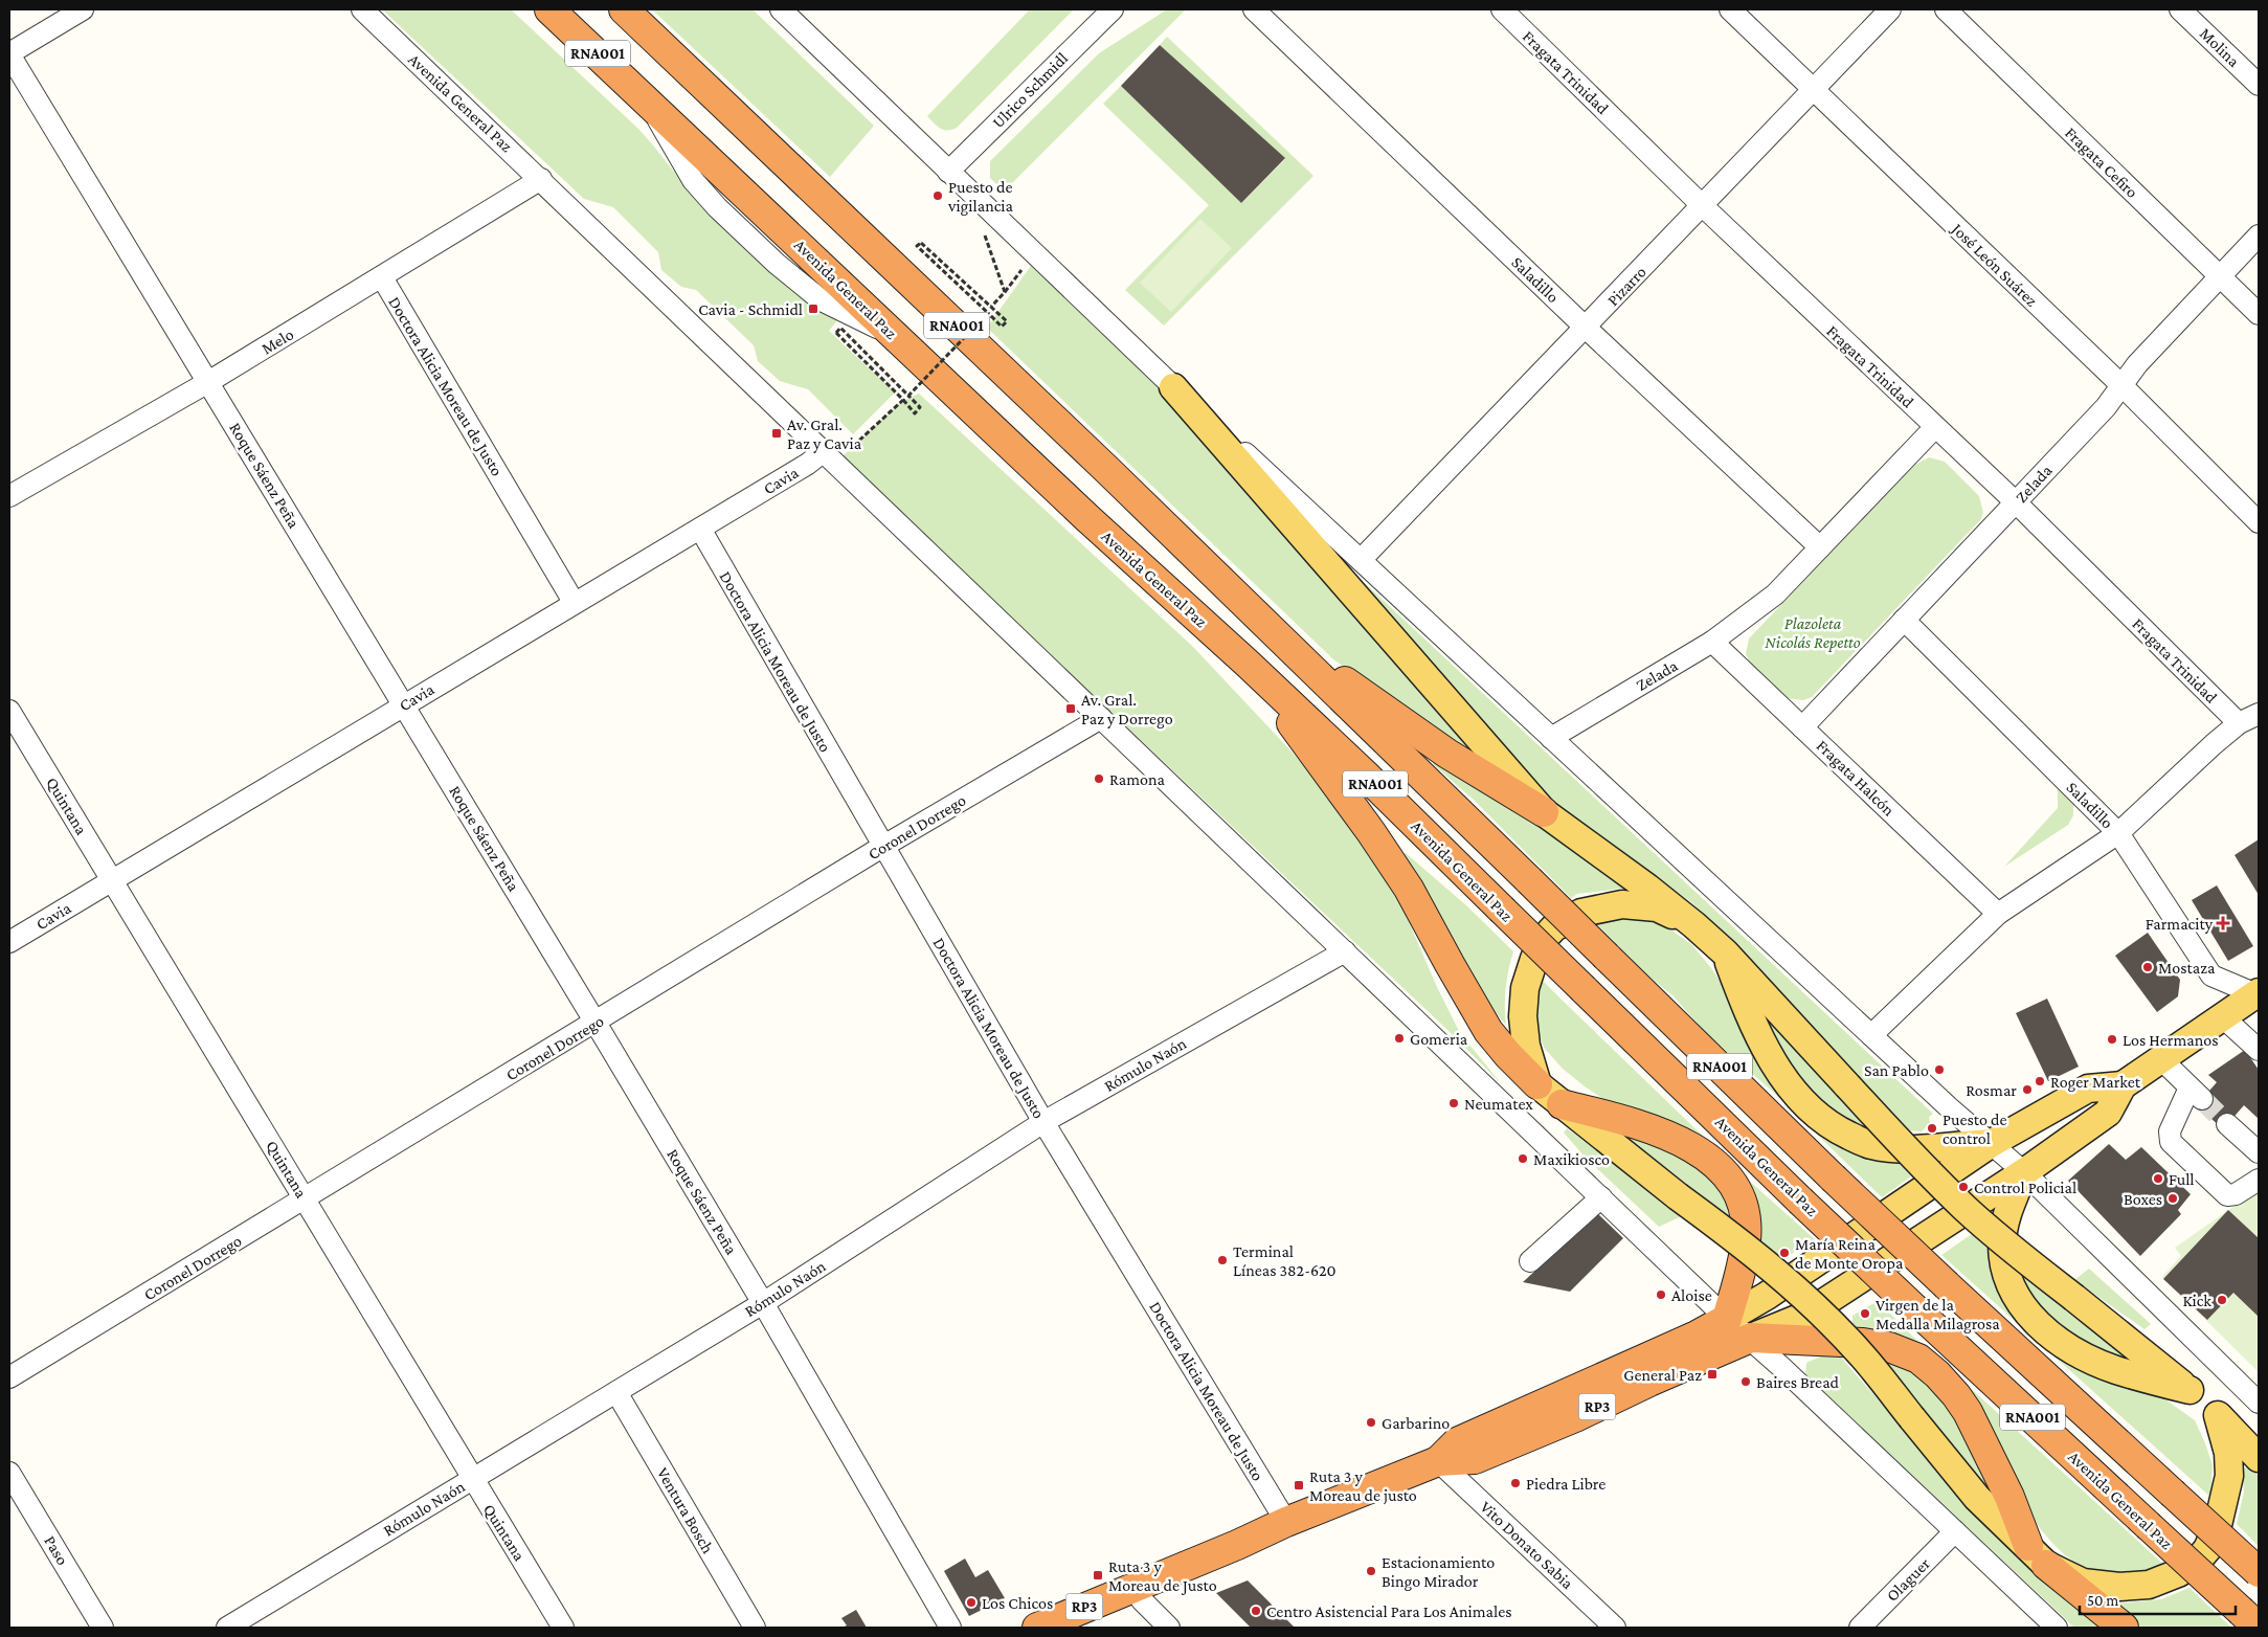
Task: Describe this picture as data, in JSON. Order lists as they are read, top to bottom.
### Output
{
  "streets": {
    "highway": ["RNA001", "Avenida General Paz", "RP3"],
    "street": [
      "Molina",
      "Fragata Trinidad",
      "Ulrico Schmidl",
      "Fragata Cefiro",
      "José León Suárez",
      "Saladillo",
      "Pizarro",
      "Melo",
      "Doctora Alicia Moreau de Justo",
      "Roque Sáenz Peña",
      "Cavia",
      "Zelada",
      "Fragata Halcón",
      "Quintana",
      "Coronel Dorrego",
      "Rómulo Naón",
      "Ventura Bosch",
      "Vito Donato Sabia",
      "Paso",
      "Olaguer"
    ]
  },
  "crossings": [
    ["Fragata Trinidad", "Pizarro"],
    ["Fragata Trinidad", "Zelada"],
    ["Avenida General Paz", "Melo"],
    ["Avenida General Paz", "Cavia"],
    ["Avenida General Paz", "Coronel Dorrego"],
    ["Avenida General Paz", "Rómulo Naón"],
    ["Avenida General Paz", "RP3"],
    ["Avenida General Paz", "Olaguer"],
    ["Fragata Cefiro", "Zelada"],
    ["José León Suárez", "Pizarro"],
    ["José León Suárez", "Zelada"],
    ["Saladillo", "Pizarro"],
    ["Saladillo", "Zelada"],
    ["Melo", "Doctora Alicia Moreau de Justo"],
    ["Melo", "Roque Sáenz Peña"],
    ["Doctora Alicia Moreau de Justo", "Cavia"],
    ["Doctora Alicia Moreau de Justo", "Coronel Dorrego"],
    ["Doctora Alicia Moreau de Justo", "Rómulo Naón"],
    ["Doctora Alicia Moreau de Justo", "RP3"],
    ["Roque Sáenz Peña", "Cavia"],
    ["Roque Sáenz Peña", "Coronel Dorrego"],
    ["Roque Sáenz Peña", "Rómulo Naón"],
    ["Cavia", "Quintana"],
    ["Zelada", "Fragata Halcón"],
    ["Quintana", "Coronel Dorrego"],
    ["Quintana", "Rómulo Naón"],
    ["Rómulo Naón", "Ventura Bosch"],
    ["RP3", "Vito Donato Sabia"]
  ],
  "parks": ["Plazoleta Nicolás Repetto"],
  "places": {
    "other": [
      "Puesto de vigilancia",
      "Ramona",
      "Mostaza",
      "Gomeria",
      "Los Hermanos",
      "San Pablo",
      "Roger Market",
      "Rosmar",
      "Neumatex",
      "Puesto de control",
      "Maxikiosco",
      "Full",
      "Control Policial",
      "Boxes",
      "María Reina de Monte Oropa",
      "Terminal Líneas 382-620",
      "Aloise",
      "Kick",
      "Virgen de la Medalla Milagrosa",
      "Baires Bread",
      "Garbarino",
      "Piedra Libre",
      "Estacionamiento Bingo Mirador",
      "Los Chicos",
      "Centro Asistencial Para Los Animales"
    ],
    "transit": [
      "Cavia - Schmidl",
      "Av. Gral. Paz y Cavia",
      "Av. Gral. Paz y Dorrego",
      "General Paz",
      "Ruta 3 y Moreau de justo",
      "Ruta 3 y Moreau de Justo"
    ],
    "health": ["Farmacity"]
  },
  "scale_bar": "50 m"
}
